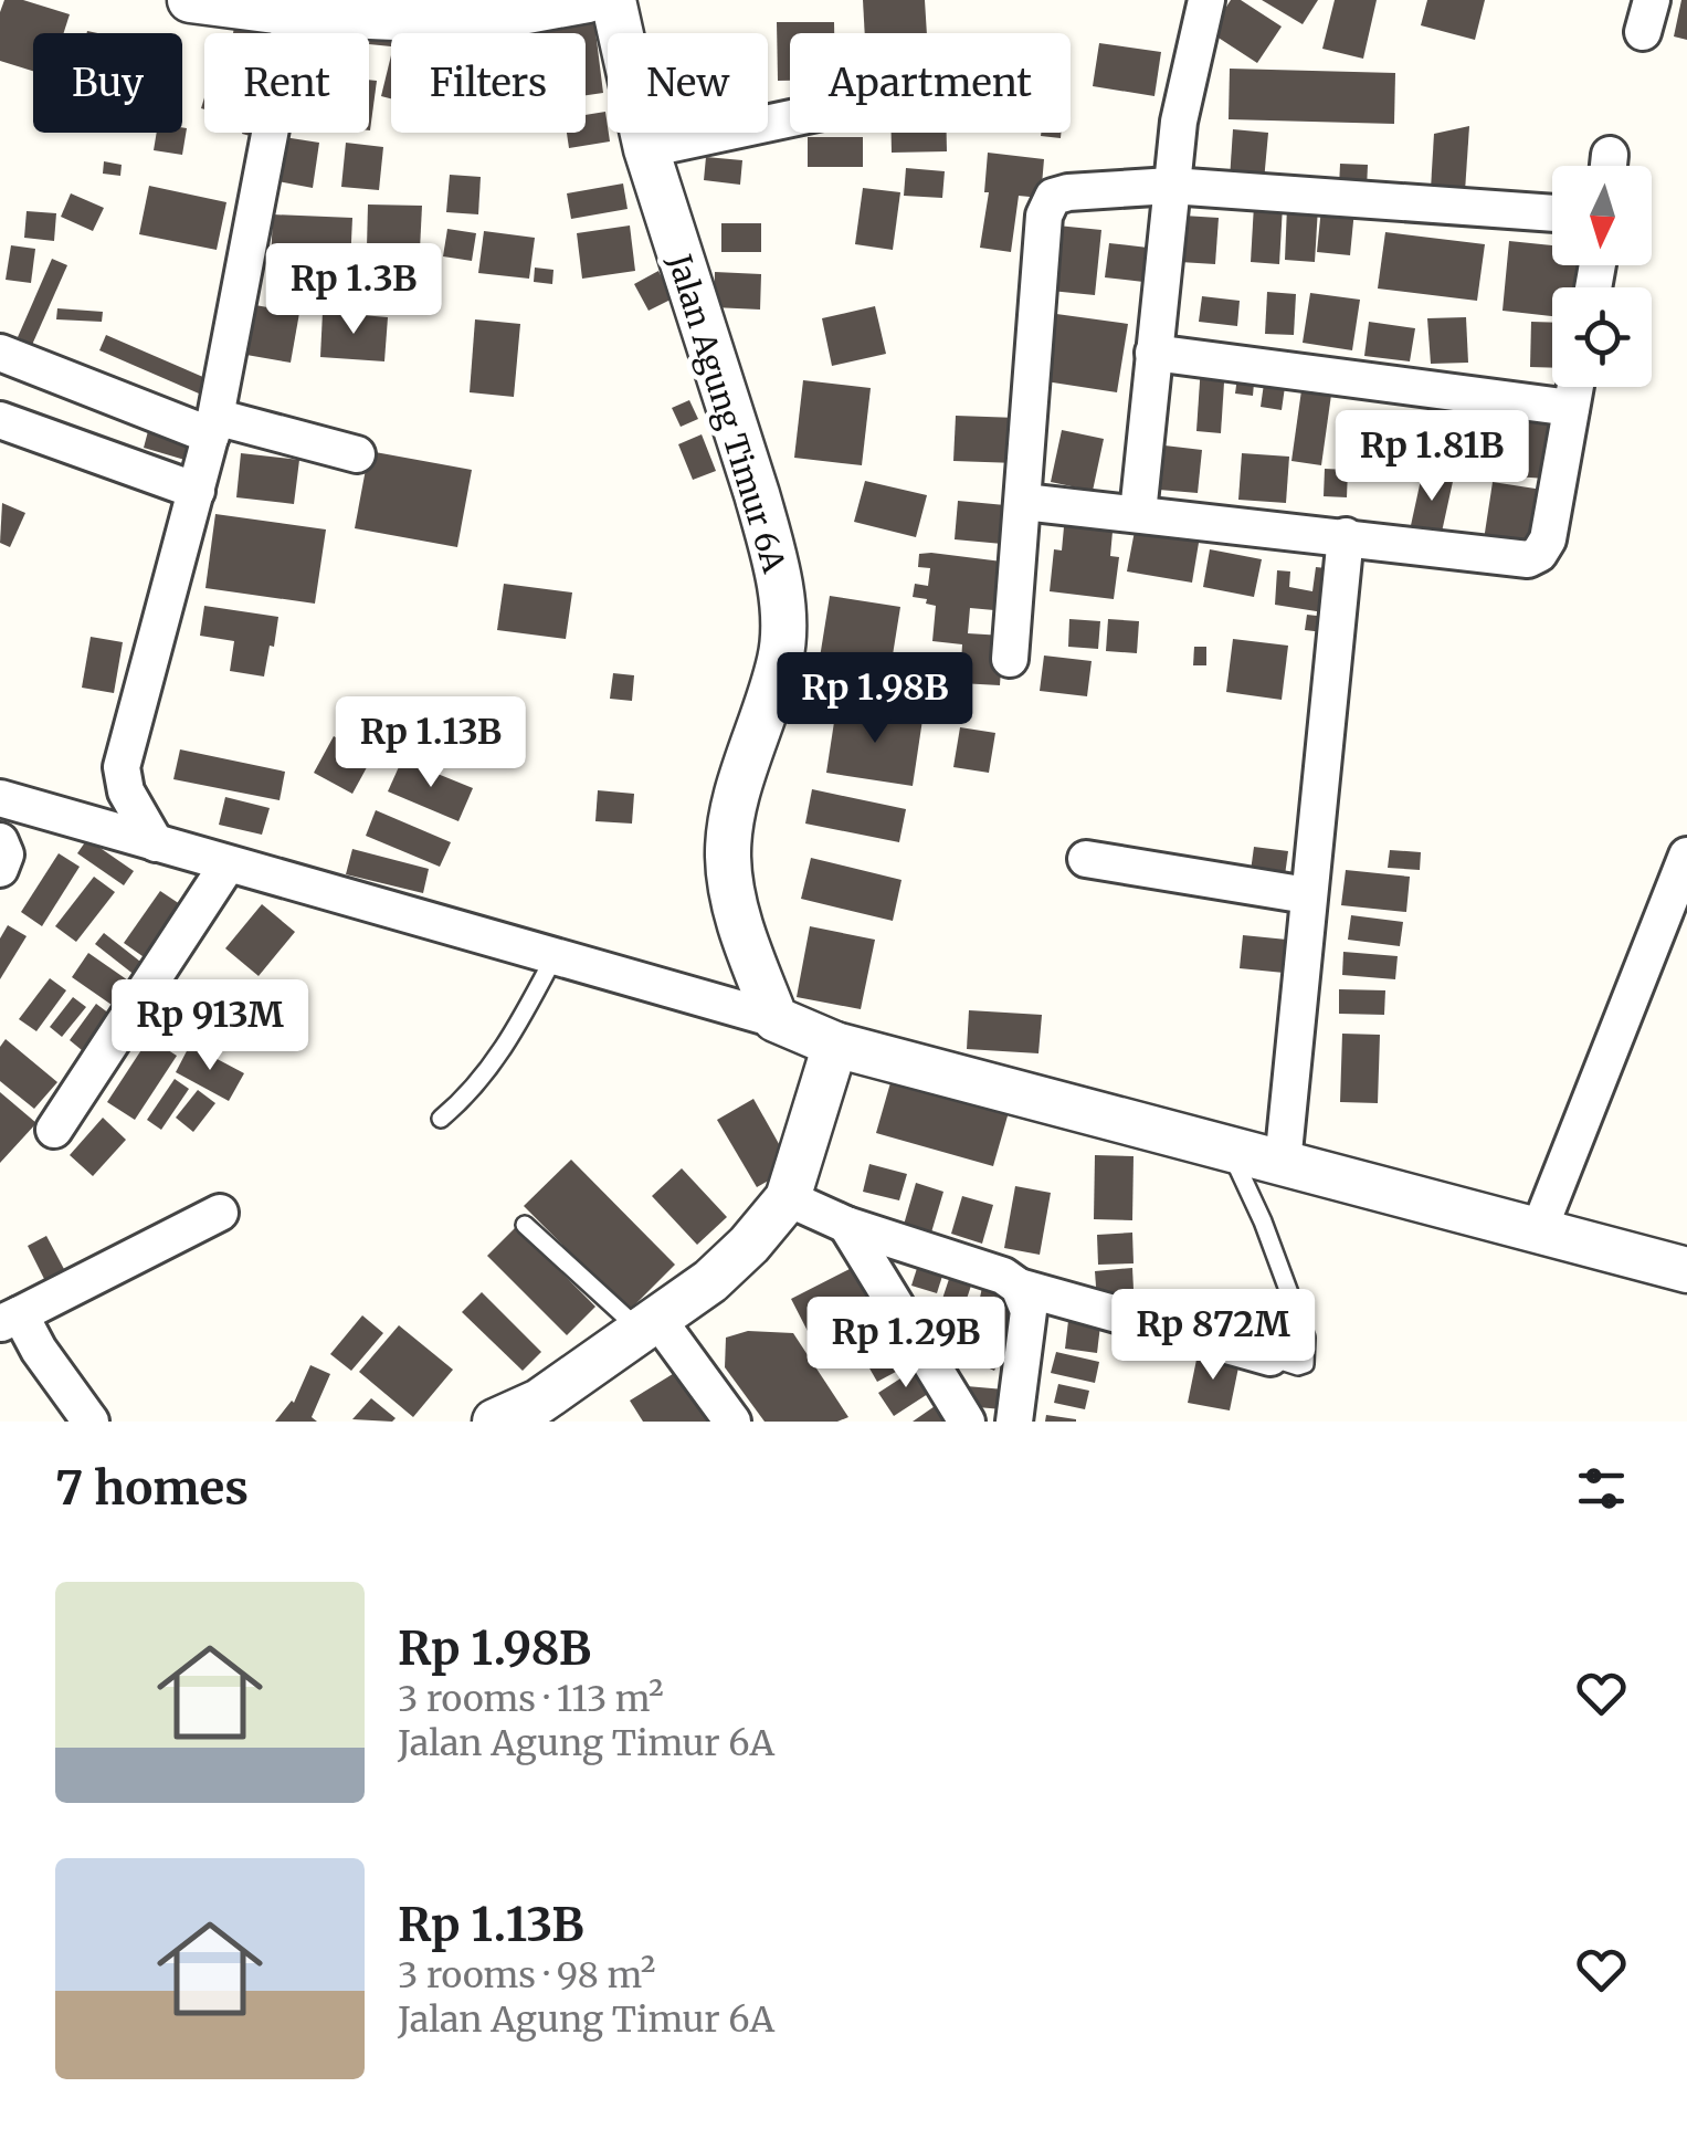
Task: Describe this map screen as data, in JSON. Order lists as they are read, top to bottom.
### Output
{
  "streets": {
    "street": ["Jalan Agung Timur 6A"]
  },
  "north": "bottom",
  "page": {
    "chip": [
      "Buy",
      "Rent",
      "Filters",
      "New",
      "Apartment"
    ],
    "price": [
      "Rp 1.3B",
      "Rp 1.81B",
      "Rp 1.98B",
      "Rp 1.13B",
      "Rp 913M",
      "Rp 872M",
      "Rp 1.29B"
    ],
    "heading": "7 homes",
    "list": [
      {
        "name": "Rp 1.98B",
        "note": "3 rooms · 113 m² · Jalan Agung Timur 6A"
      },
      {
        "name": "Rp 1.13B",
        "note": "3 rooms · 98 m² · Jalan Agung Timur 6A"
      }
    ]
  }
}
